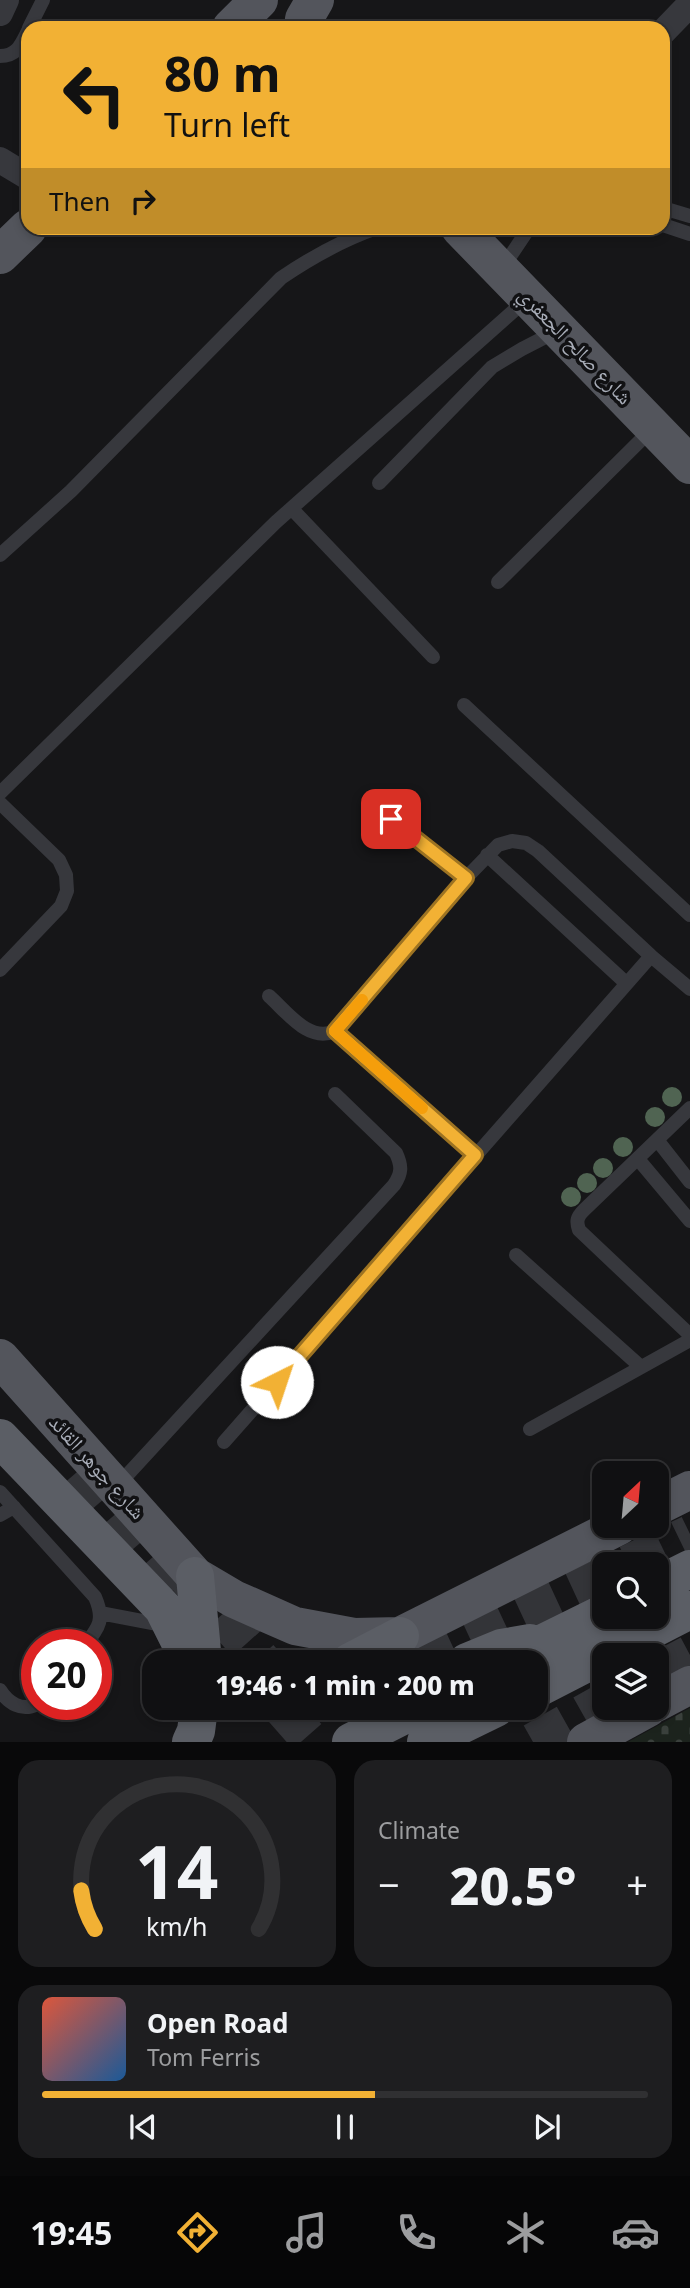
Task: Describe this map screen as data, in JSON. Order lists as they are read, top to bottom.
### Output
{
  "streets": {
    "main road": ["شارع صالح الجعفري", "شارع جوهر القائد"]
  },
  "north": "top right",
  "page": {
    "turn": ["80 m", "Turn left"],
    "then": "Then",
    "limit": "20",
    "trip": "19:46 · 1 min · 200 m",
    "tile": "Climate",
    "heat": ["−", "20.5°", "+"],
    "song": ["Open Road", "Tom Ferris"],
    "tabs": "19:45",
    "gauge": ["14", "km/h"]
  }
}
